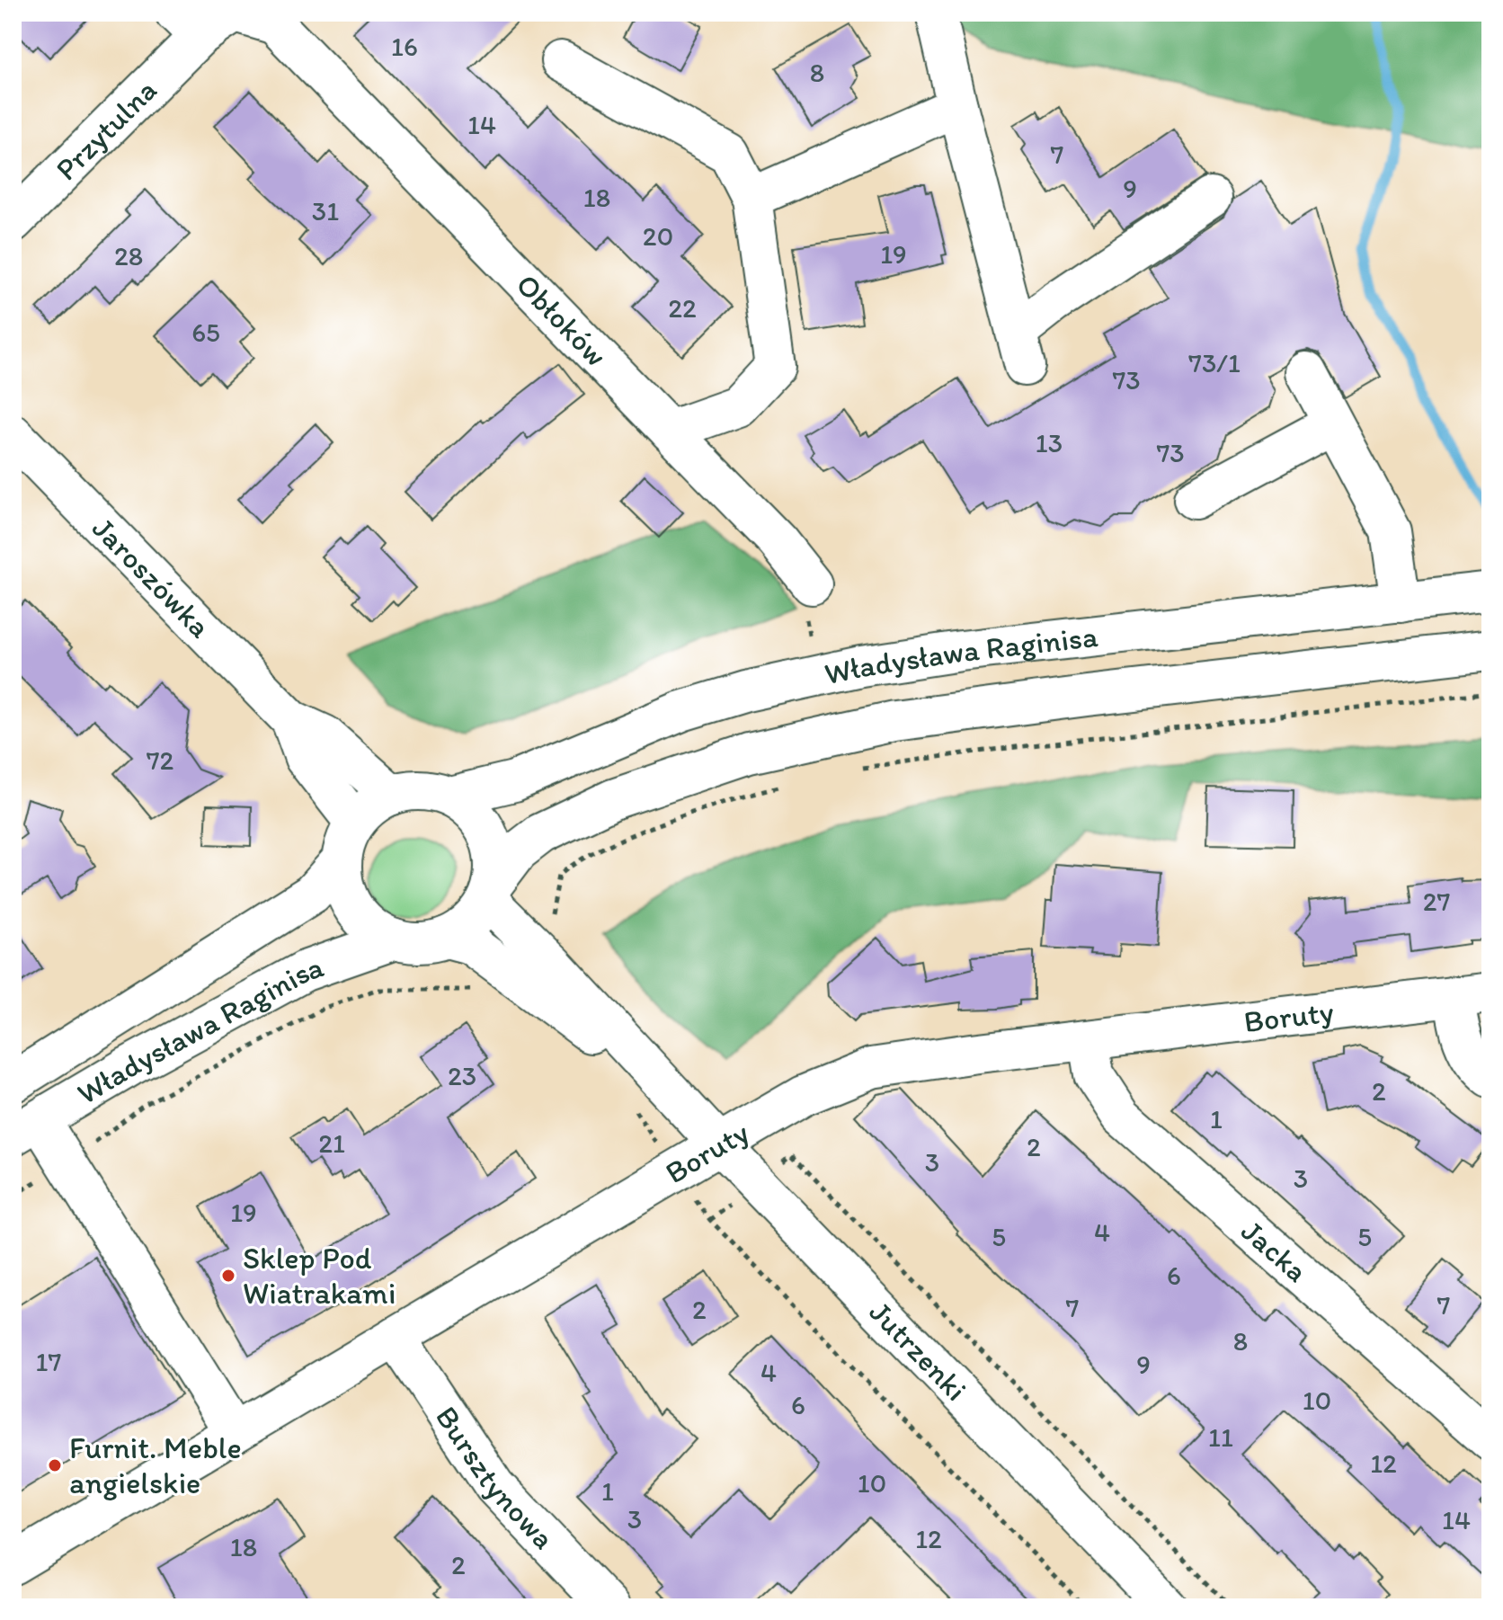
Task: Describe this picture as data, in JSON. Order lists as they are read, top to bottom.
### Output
{
  "streets": {
    "street": [
      "Przytulna",
      "Obłoków",
      "Jaroszówka",
      "Władysława Raginisa",
      "Boruty",
      "Jacka",
      "Jutrzenki",
      "Bursztynowa"
    ]
  },
  "crossings": [
    ["Przytulna", "Obłoków"],
    ["Jaroszówka", "Władysława Raginisa"],
    ["Jaroszówka", "Jutrzenki"],
    ["Władysława Raginisa", "Jutrzenki"],
    ["Boruty", "Jacka"],
    ["Boruty", "Jutrzenki"],
    ["Boruty", "Bursztynowa"]
  ],
  "places": ["Sklep Pod Wiatrakami", "Furnit. Meble angielskie"],
  "house_numbers": [
    "16",
    "8",
    "14",
    "7",
    "9",
    "18",
    "31",
    "20",
    "19",
    "28",
    "22",
    "65",
    "73/1",
    "73",
    "13",
    "73",
    "72",
    "27",
    "23",
    "2",
    "1",
    "21",
    "2",
    "3",
    "3",
    "19",
    "4",
    "5",
    "5",
    "6",
    "7",
    "7",
    "2",
    "8",
    "17",
    "9",
    "4",
    "10",
    "6",
    "11",
    "12",
    "10",
    "1",
    "3",
    "14",
    "12",
    "18",
    "2"
  ]
}
